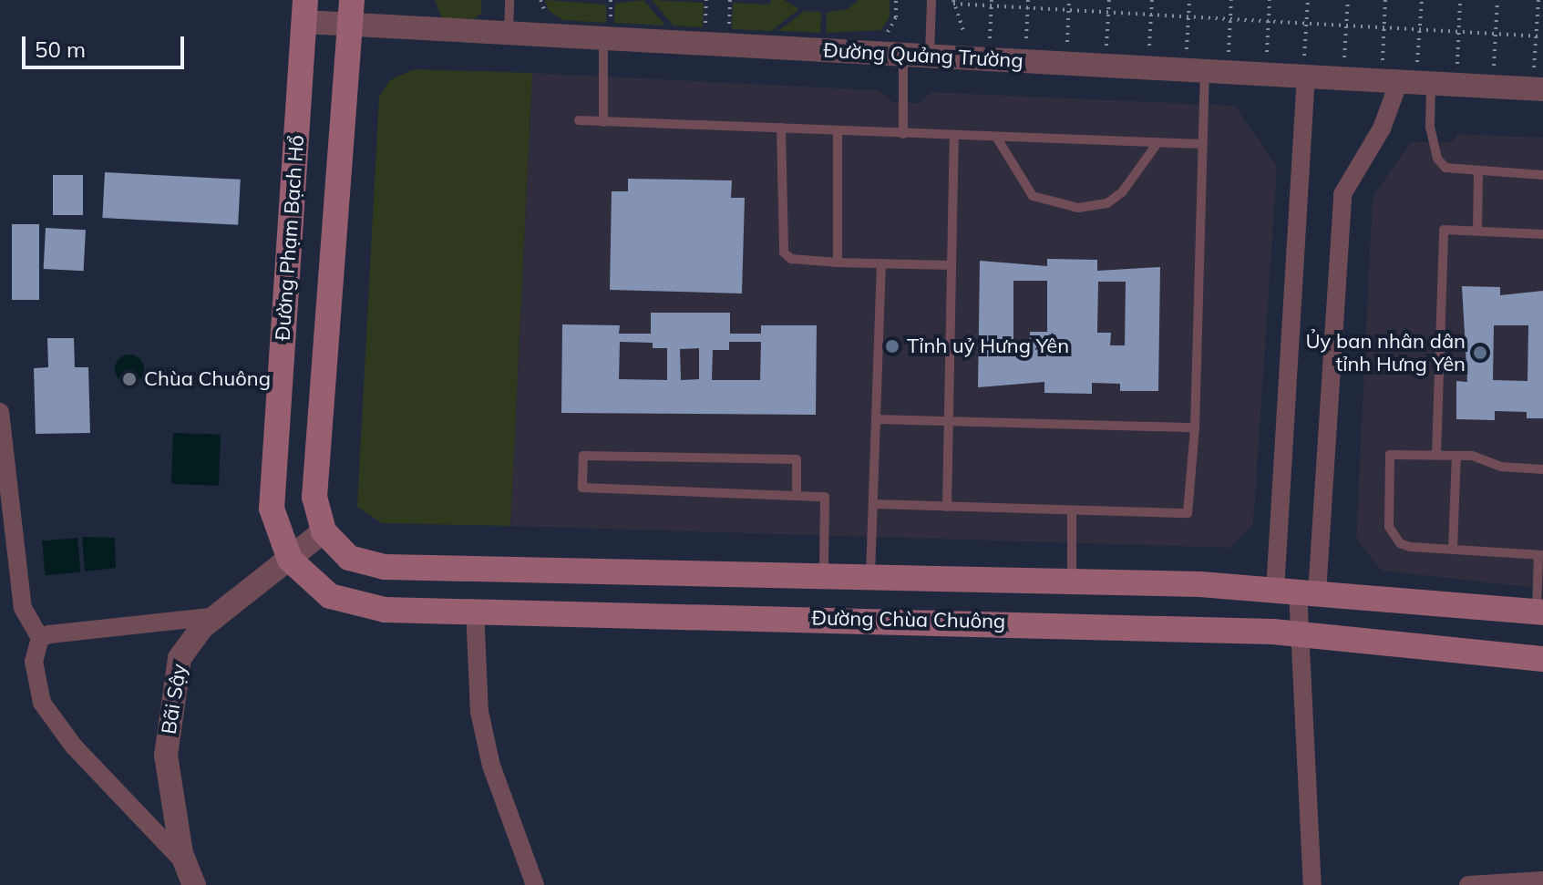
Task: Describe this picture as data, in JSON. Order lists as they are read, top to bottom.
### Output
{
  "streets": {
    "main road": ["Đường Phạm Bạch Hổ", "Đường Chùa Chuông"],
    "street": ["Đường Quảng Trường", "Bãi Sậy"]
  },
  "crossings": [
    ["Đường Quảng Trường", "Đường Phạm Bạch Hổ"],
    ["Đường Phạm Bạch Hổ", "Đường Chùa Chuông"],
    ["Đường Phạm Bạch Hổ", "Bãi Sậy"],
    ["Đường Chùa Chuông", "Bãi Sậy"]
  ],
  "places": ["Tỉnh uỷ Hưng Yên", "Ủy ban nhân dân tỉnh Hưng Yên", "Chùa Chuông"],
  "scale_bar": "50 m"
}
